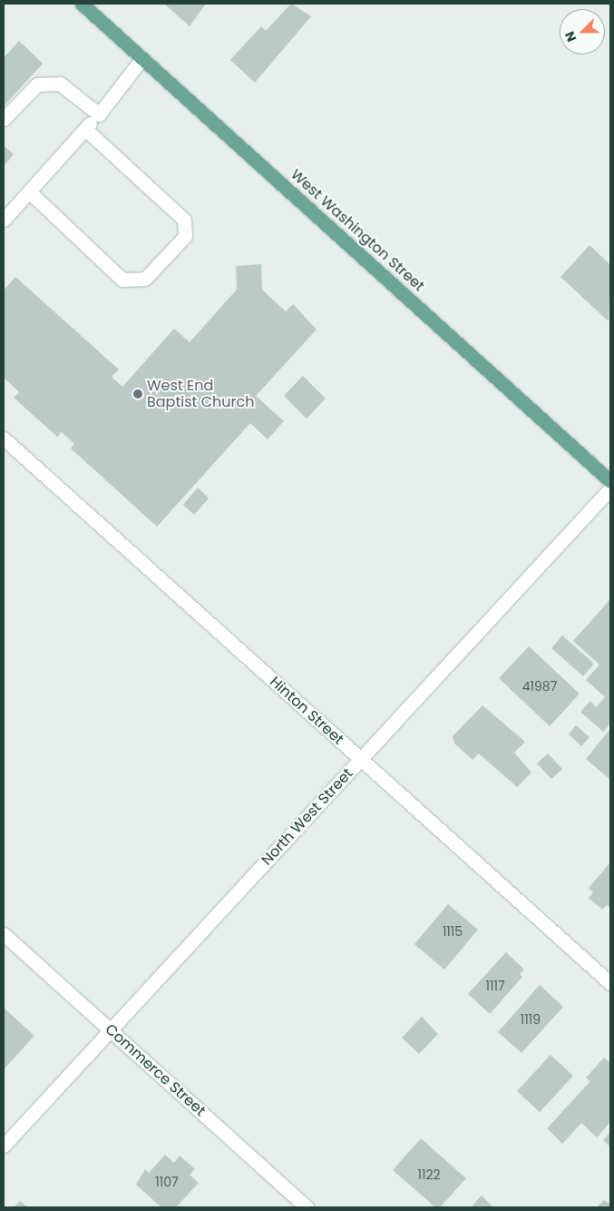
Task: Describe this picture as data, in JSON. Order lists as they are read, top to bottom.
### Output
{
  "streets": {
    "main road": ["West Washington Street"],
    "street": ["Hinton Street", "North West Street", "Commerce Street"]
  },
  "crossings": [
    ["Hinton Street", "North West Street"],
    ["North West Street", "Commerce Street"]
  ],
  "places": ["West End Baptist Church"],
  "house_numbers": [
    "41987",
    "1115",
    "1117",
    "1119",
    "1122",
    "1107"
  ],
  "north": "bottom left"
}
